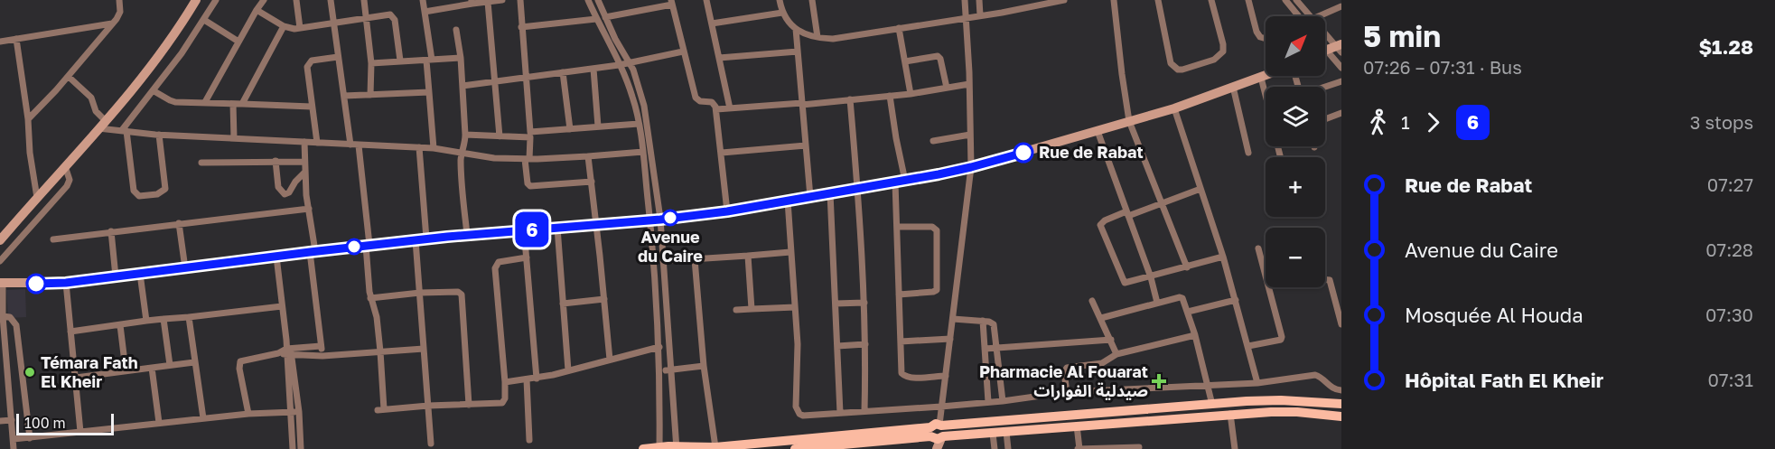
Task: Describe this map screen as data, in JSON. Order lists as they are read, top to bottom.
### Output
{
  "places": {
    "other": ["Rue de Rabat", "Avenue du Caire", "Témara Fath El Kheir"],
    "health": ["Pharmacie Al Fouarat صيدلية الفوارات"]
  },
  "lines": ["bus line 6"],
  "scale_bar": "100 m",
  "north": "top right",
  "page": {
    "on_map": "6",
    "heading": ["5 min", "07:26 – 07:31 · Bus", "$1.28"],
    "map_buttons": ["+", "−"],
    "legs": ["1", "6", "3 stops"],
    "list": [
      {
        "name": "Rue de Rabat",
        "value": "07:27"
      },
      {
        "name": "Avenue du Caire",
        "value": "07:28"
      },
      {
        "name": "Mosquée Al Houda",
        "value": "07:30"
      },
      {
        "name": "Hôpital Fath El Kheir",
        "value": "07:31"
      }
    ],
    "scale": "100 m"
  }
}
